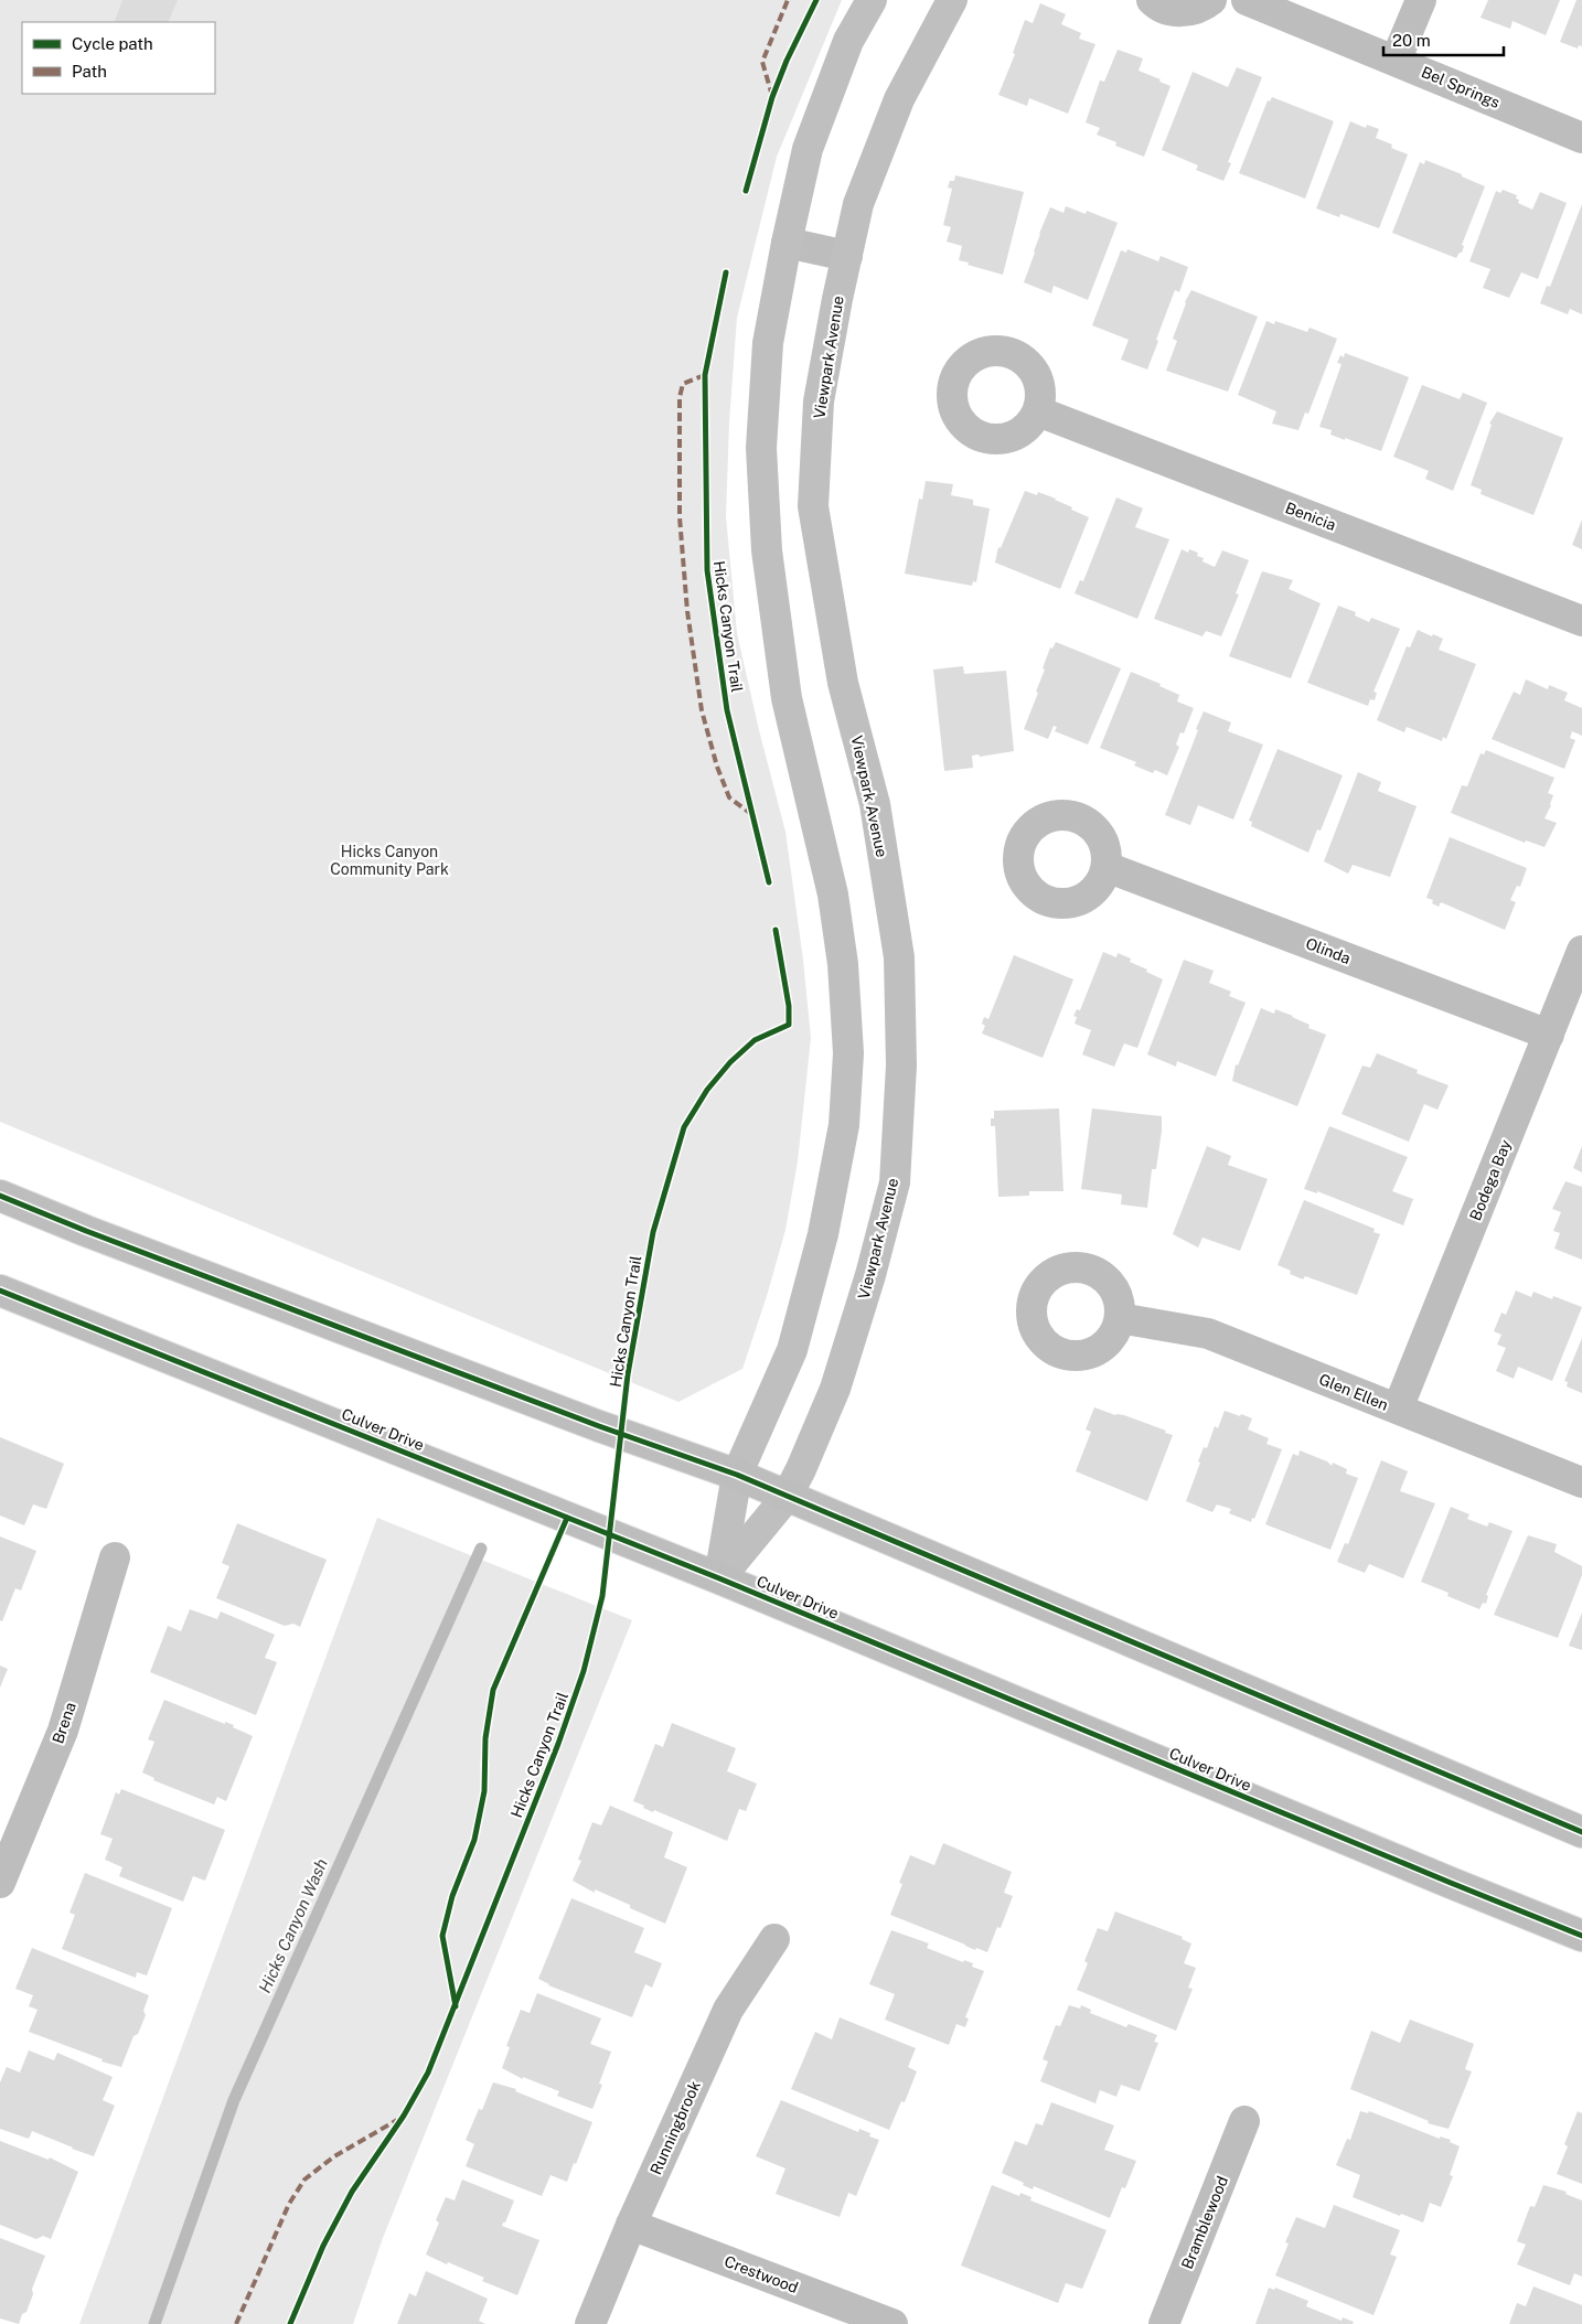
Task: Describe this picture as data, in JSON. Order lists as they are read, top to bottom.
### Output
{
  "streets": {
    "street": [
      "Bel Springs",
      "Viewpark Avenue",
      "Benicia",
      "Olinda",
      "Bodega Bay",
      "Glen Ellen",
      "Culver Drive",
      "Brena",
      "Runningbrook",
      "Bramblewood",
      "Crestwood"
    ],
    "cycle path": ["Hicks Canyon Trail"]
  },
  "crossings": [
    ["Viewpark Avenue", "Culver Drive"],
    ["Olinda", "Bodega Bay"],
    ["Bodega Bay", "Glen Ellen"],
    ["Runningbrook", "Crestwood"]
  ],
  "water": ["Hicks Canyon Wash"],
  "parks": ["Hicks Canyon Community Park"],
  "legend": ["Cycle path", "Path"],
  "scale_bar": "20 m"
}
